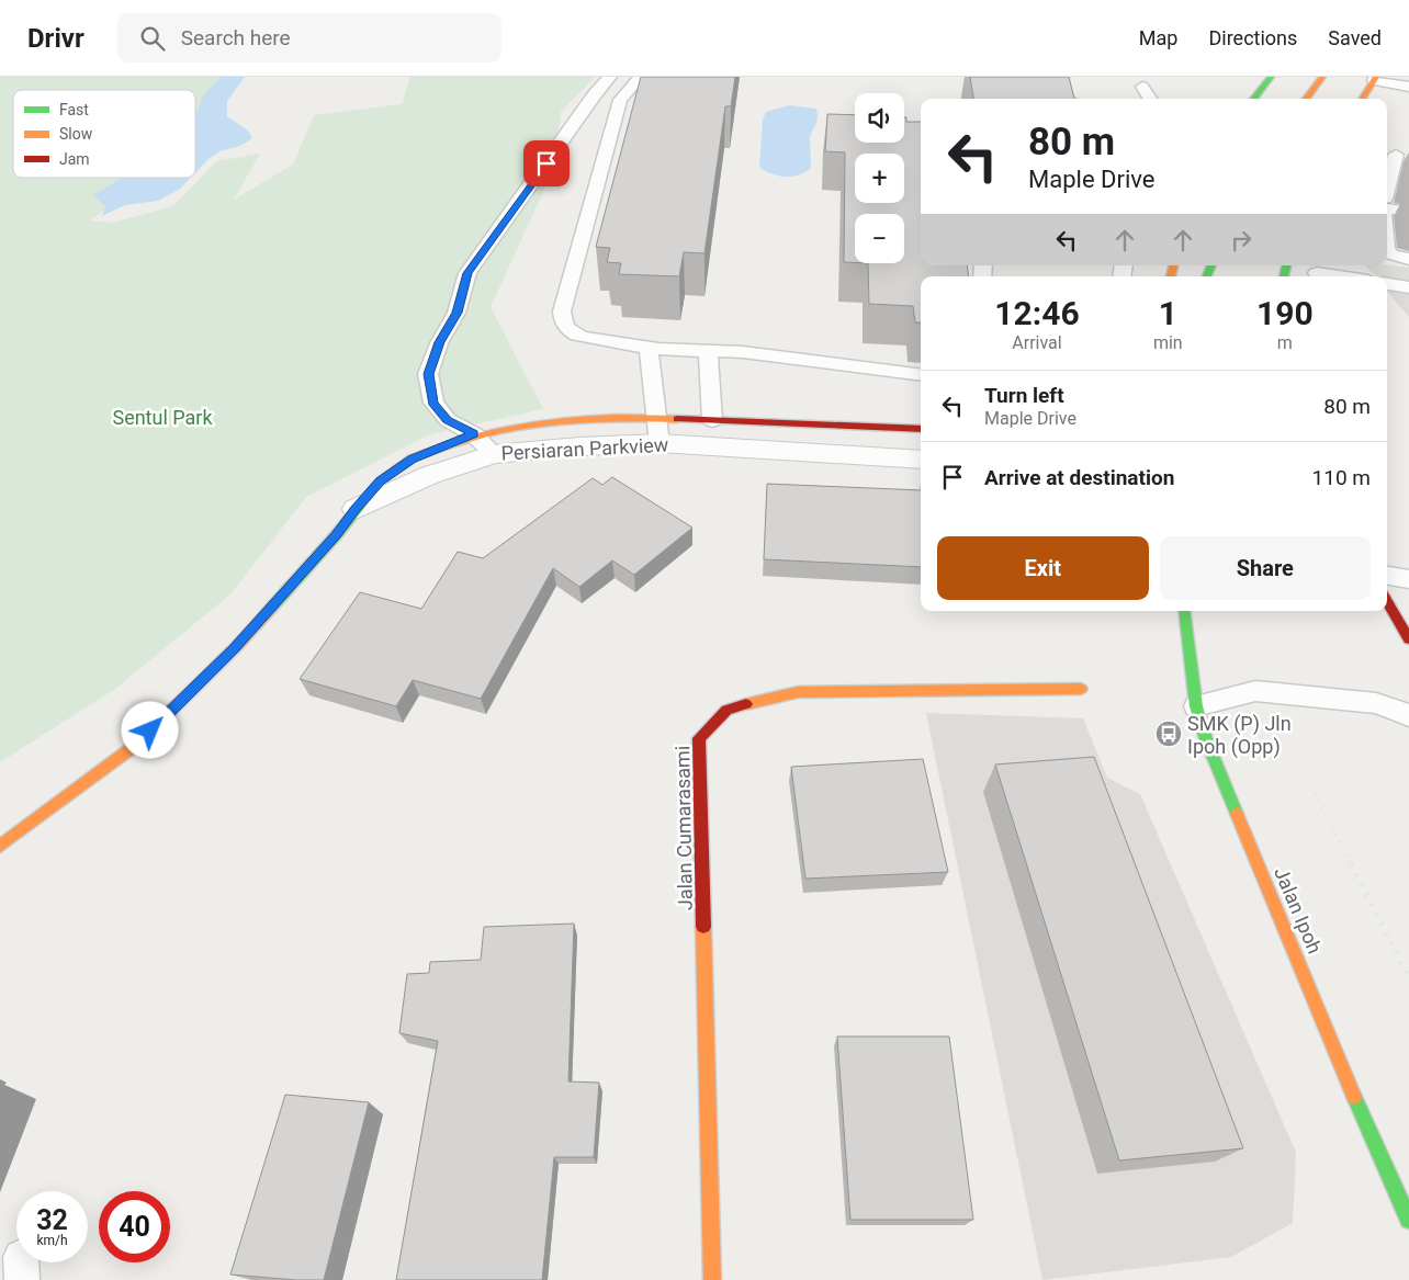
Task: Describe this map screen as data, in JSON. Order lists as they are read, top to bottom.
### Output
{
  "streets": {
    "street": ["Persiaran Parkview", "Jalan Cumarasami", "Jalan Ipoh"]
  },
  "parks": ["Sentul Park"],
  "places": {
    "bus stop": ["SMK (P) Jln Ipoh (Opp)"]
  },
  "legend": ["Fast", "Slow", "Jam"],
  "page": {
    "header": "Drivr",
    "search": "Search here",
    "nav": ["Map", "Directions", "Saved"],
    "map_buttons": ["+", "−"],
    "turn": ["80 m", "Maple Drive"],
    "eta": [
      "12:46",
      "Arrival",
      "1",
      "min",
      "190",
      "m"
    ],
    "list": [
      {
        "name": "Turn left",
        "note": "Maple Drive",
        "value": "80 m"
      },
      {
        "name": "Arrive at destination",
        "value": "110 m"
      }
    ],
    "buttons": ["Exit", "Share"],
    "speed": "32 km/h",
    "limit": "40"
  }
}
